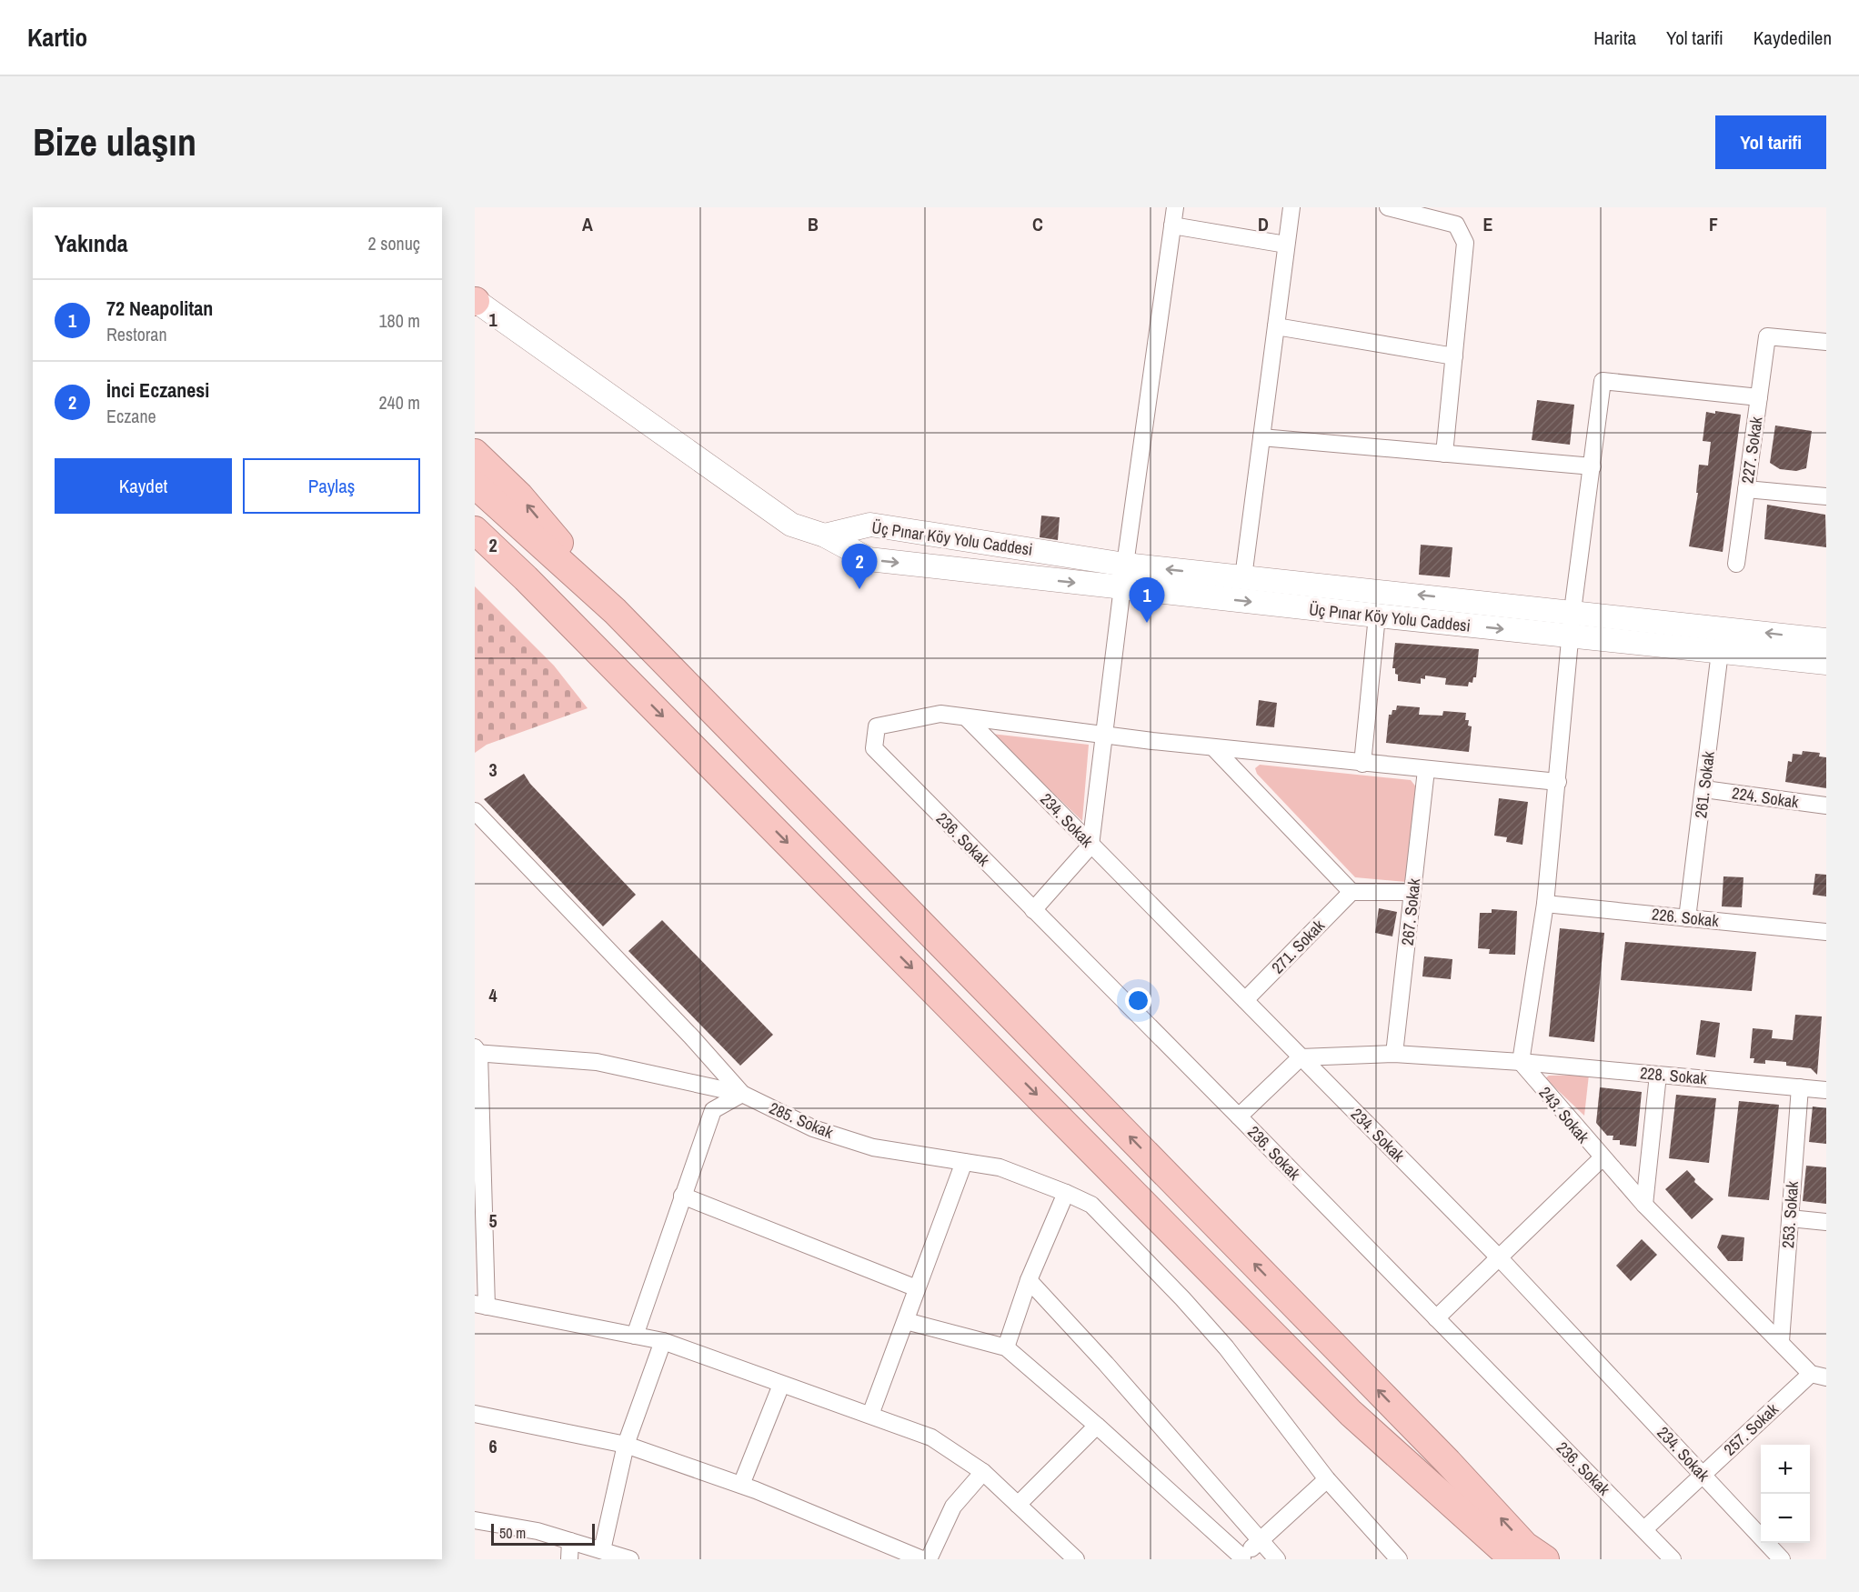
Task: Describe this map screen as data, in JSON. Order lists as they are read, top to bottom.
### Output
{
  "streets": {
    "main road": ["Üç Pınar Köy Yolu Caddesi"],
    "street": [
      "227. Sokak",
      "261. Sokak",
      "224. Sokak",
      "234. Sokak",
      "236. Sokak",
      "267. Sokak",
      "226. Sokak",
      "271. Sokak",
      "228. Sokak",
      "243. Sokak",
      "285. Sokak",
      "253. Sokak",
      "257. Sokak"
    ]
  },
  "crossings": [
    ["Üç Pınar Köy Yolu Caddesi", "261. Sokak"],
    ["261. Sokak", "224. Sokak"],
    ["261. Sokak", "226. Sokak"],
    ["234. Sokak", "236. Sokak"],
    ["234. Sokak", "271. Sokak"],
    ["234. Sokak", "257. Sokak"],
    ["236. Sokak", "257. Sokak"],
    ["228. Sokak", "243. Sokak"],
    ["228. Sokak", "253. Sokak"],
    ["243. Sokak", "253. Sokak"],
    ["243. Sokak", "257. Sokak"]
  ],
  "scale_bar": "50 m",
  "page": {
    "header": "Kartio",
    "nav": ["Harita", "Yol tarifi", "Kaydedilen"],
    "buttons": [
      "Yol tarifi",
      ["Kaydet", "Paylaş"]
    ],
    "title": "Bize ulaşın",
    "heading": ["Yakında", "2 sonuç"],
    "list": [
      {
        "mark": "1",
        "name": "72 Neapolitan",
        "note": "Restoran",
        "value": "180 m"
      },
      {
        "mark": "2",
        "name": "İnci Eczanesi",
        "note": "Eczane",
        "value": "240 m"
      }
    ],
    "pins": ["2", "1"],
    "map_buttons": ["+", "−"],
    "scale": "50 m"
  },
  "grid": {
    "columns": [
      "A",
      "B",
      "C",
      "D",
      "E",
      "F"
    ],
    "rows": [
      "1",
      "2",
      "3",
      "4",
      "5",
      "6"
    ]
  }
}
